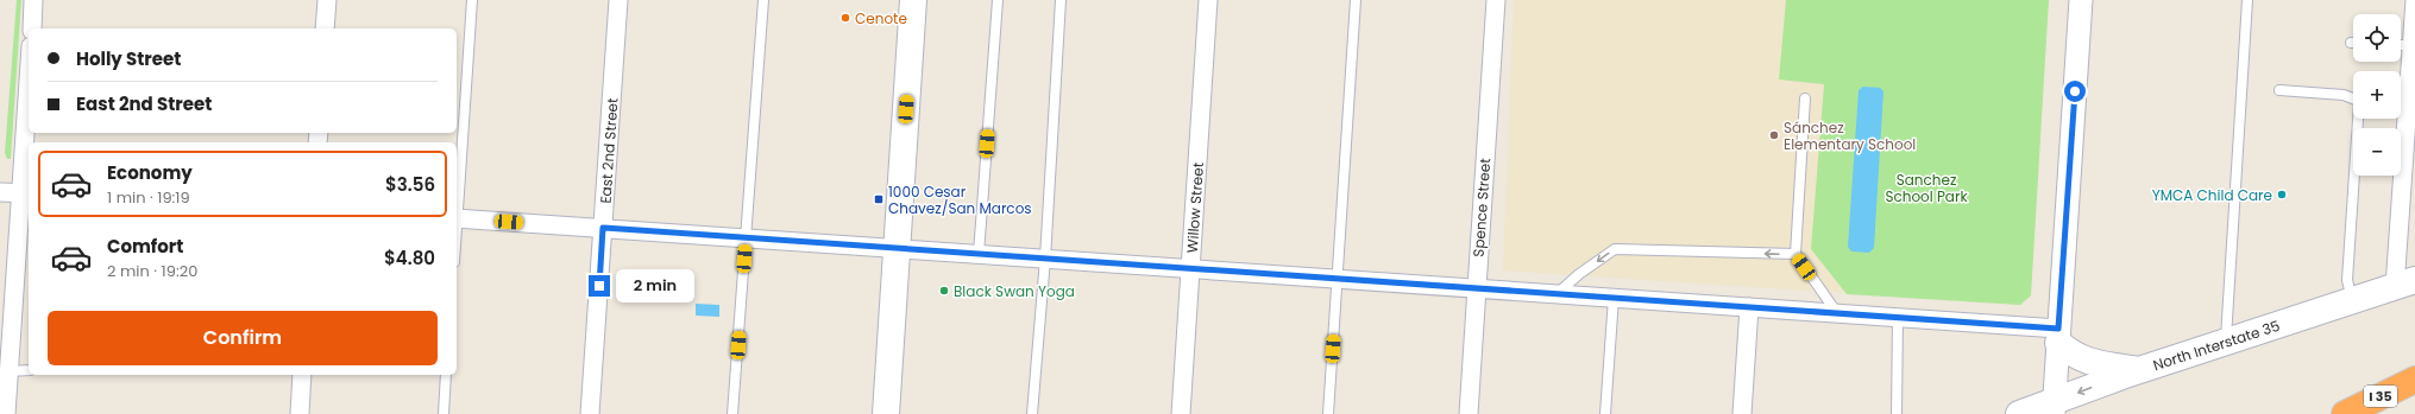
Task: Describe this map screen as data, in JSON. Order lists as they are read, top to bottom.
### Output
{
  "streets": {
    "highway": ["I 35"],
    "main road": ["North Interstate 35"],
    "street": ["East 2nd Street", "Willow Street", "Spence Street"]
  },
  "parks": ["Sanchez School Park"],
  "places": {
    "other": [
      "Cenote",
      "Sánchez Elementary School",
      "YMCA Child Care",
      "Black Swan Yoga"
    ],
    "transit": ["1000 Cesar Chavez/San Marcos"]
  },
  "page": {
    "map_buttons": ["+", "−"],
    "banner": ["Holly Street", "East 2nd Street"],
    "list": [
      {
        "name": "Economy",
        "note": "1 min · 19:19",
        "value": "$3.56"
      },
      {
        "name": "Comfort",
        "note": "2 min · 19:20",
        "value": "$4.80"
      }
    ],
    "bubble": "2 min",
    "buttons": "Confirm"
  }
}
